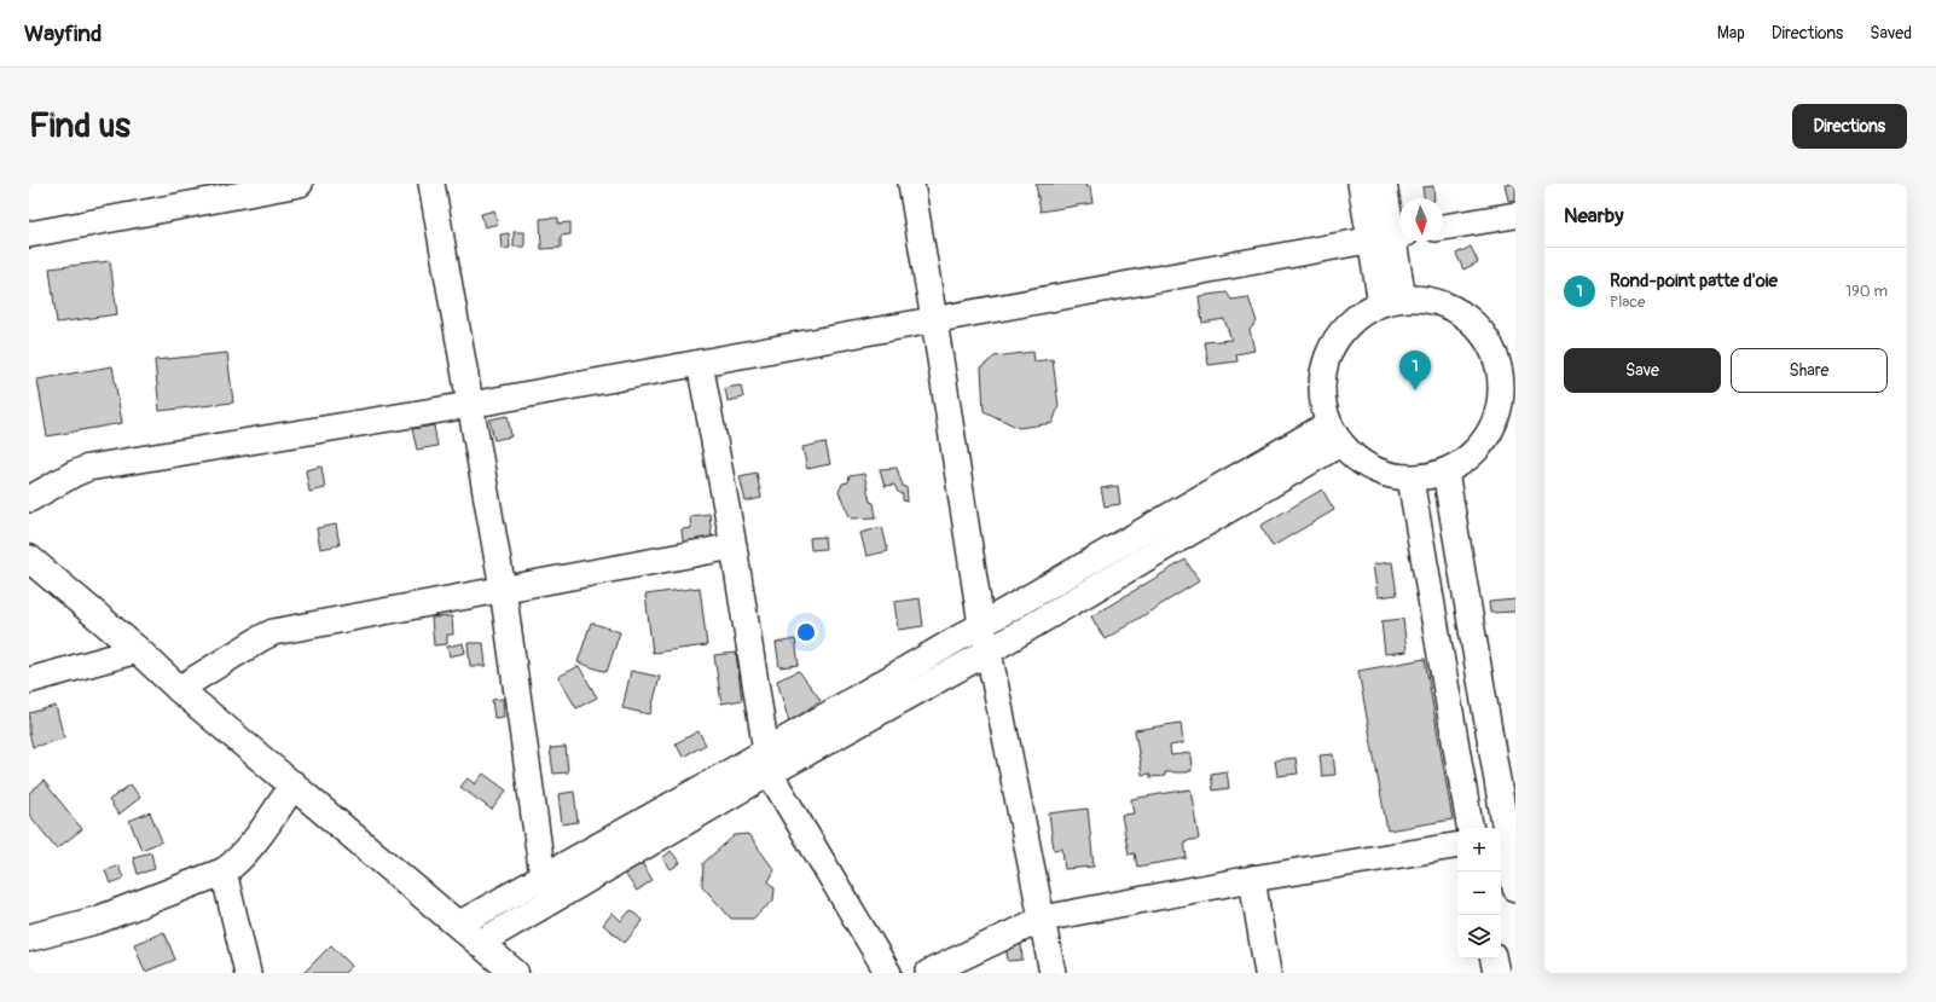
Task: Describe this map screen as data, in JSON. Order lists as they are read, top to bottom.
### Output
{
  "north": "bottom",
  "page": {
    "header": "Wayfind",
    "nav": ["Map", "Directions", "Saved"],
    "buttons": [
      "Directions",
      ["Save", "Share"]
    ],
    "title": "Find us",
    "heading": "Nearby",
    "list": [
      {
        "mark": "1",
        "name": "Rond-point patte d'oie",
        "note": "Place",
        "value": "190 m"
      }
    ],
    "pins": "1",
    "map_buttons": ["+", "−"]
  }
}
